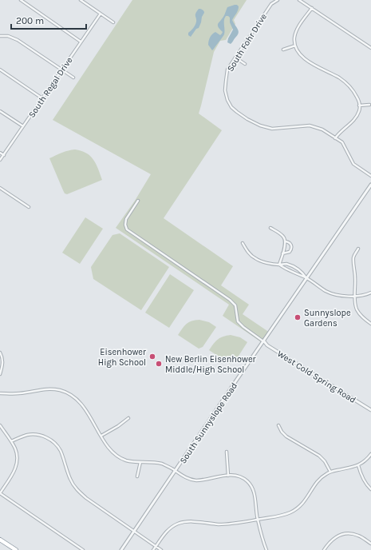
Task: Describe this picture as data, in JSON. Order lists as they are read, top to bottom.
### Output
{
  "streets": {
    "street": [
      "South Fohr Drive",
      "South Regal Drive",
      "West Cold Spring Road",
      "South Sunnyslope Road"
    ]
  },
  "crossings": [
    ["West Cold Spring Road", "South Sunnyslope Road"]
  ],
  "places": ["Sunnyslope Gardens", "Eisenhower High School", "New Berlin Eisenhower Middle/High School"],
  "scale_bar": "200 m"
}
